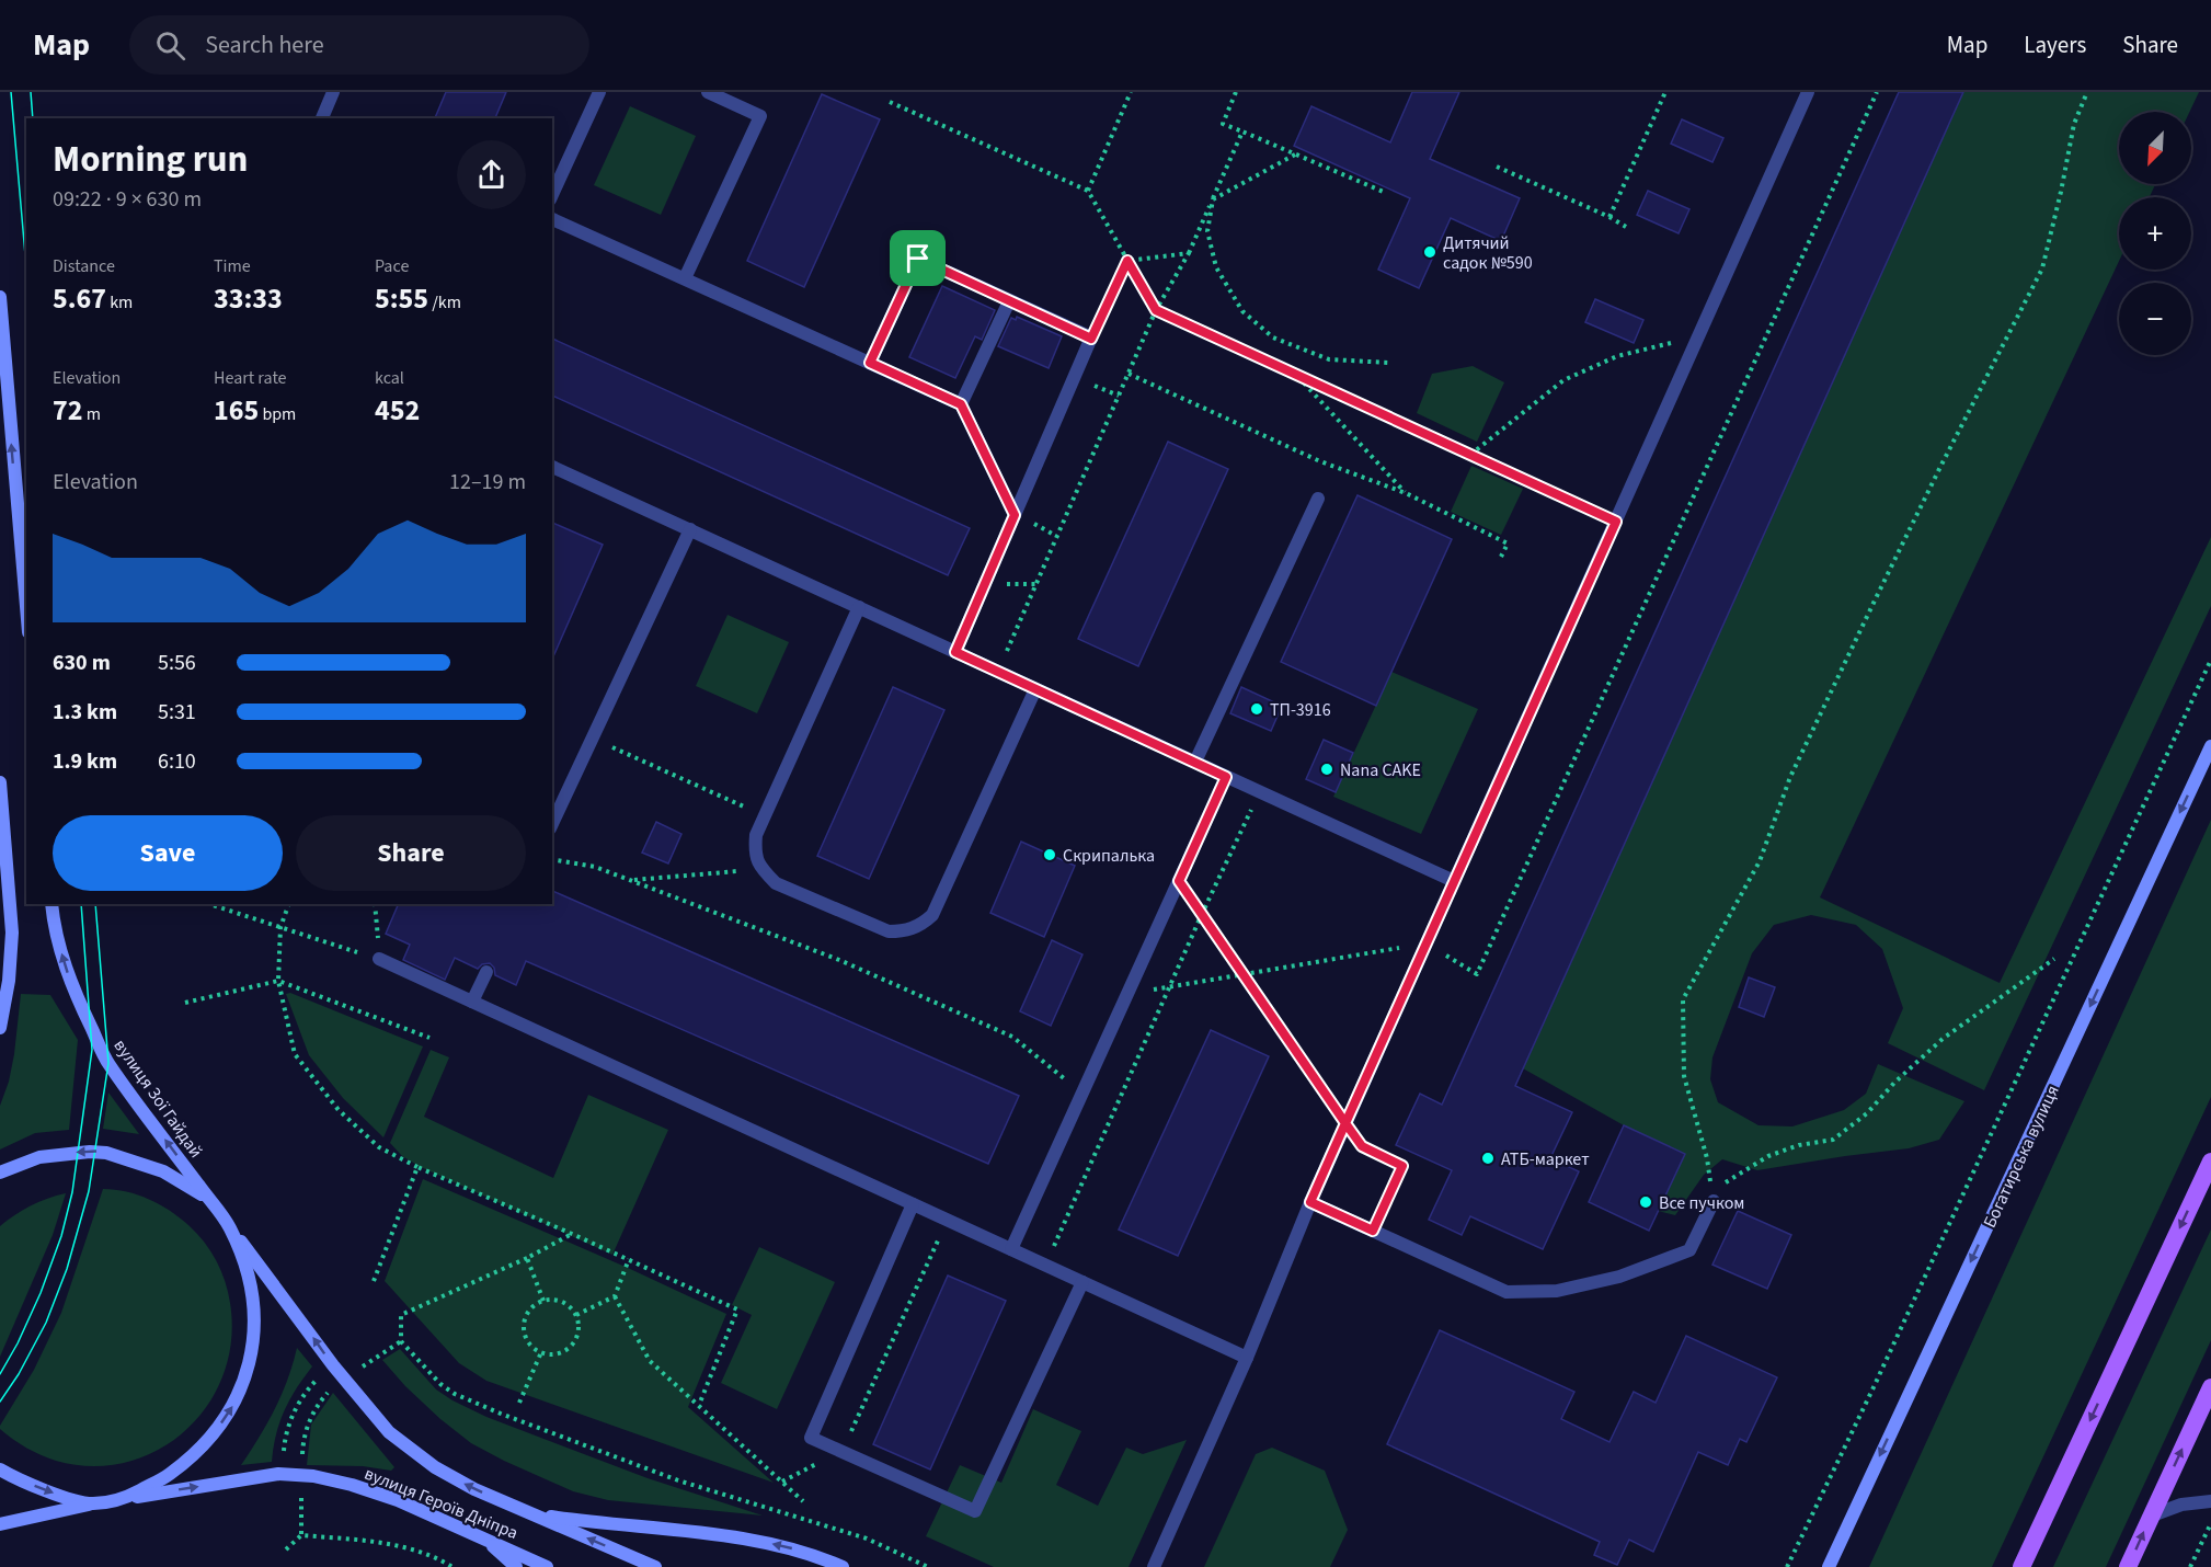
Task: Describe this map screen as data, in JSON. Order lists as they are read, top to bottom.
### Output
{
  "streets": {
    "main road": ["вулиця Зої Гайдай", "Богатирська вулиця", "вулиця Героїв Дніпра"]
  },
  "crossings": [
    ["вулиця Зої Гайдай", "вулиця Героїв Дніпра"]
  ],
  "one_way": ["вулиця Зої Гайдай", "Богатирська вулиця"],
  "places": [
    "Дитячий садок №590",
    "ТП-3916",
    "Nana CAKE",
    "Скрипалька",
    "АТБ-маркет",
    "Все пучком"
  ],
  "north": "bottom left",
  "page": {
    "header": "Map",
    "search": "Search here",
    "nav": ["Map", "Layers", "Share"],
    "map_buttons": ["+", "−"],
    "heading": ["Morning run", "09:22 · 9 × 630 m"],
    "stats": [
      ["Distance", "5.67 km"],
      ["Time", "33:33"],
      ["Pace", "5:55 /km"],
      ["Elevation", "72 m"],
      ["Heart rate", "165 bpm"],
      ["kcal", "452"]
    ],
    "chart": ["Elevation", "12–19 m"],
    "list": [
      {
        "name": "630 m",
        "note": "5:56"
      },
      {
        "name": "1.3 km",
        "note": "5:31"
      },
      {
        "name": "1.9 km",
        "note": "6:10"
      }
    ],
    "buttons": ["Save", "Share"]
  }
}
